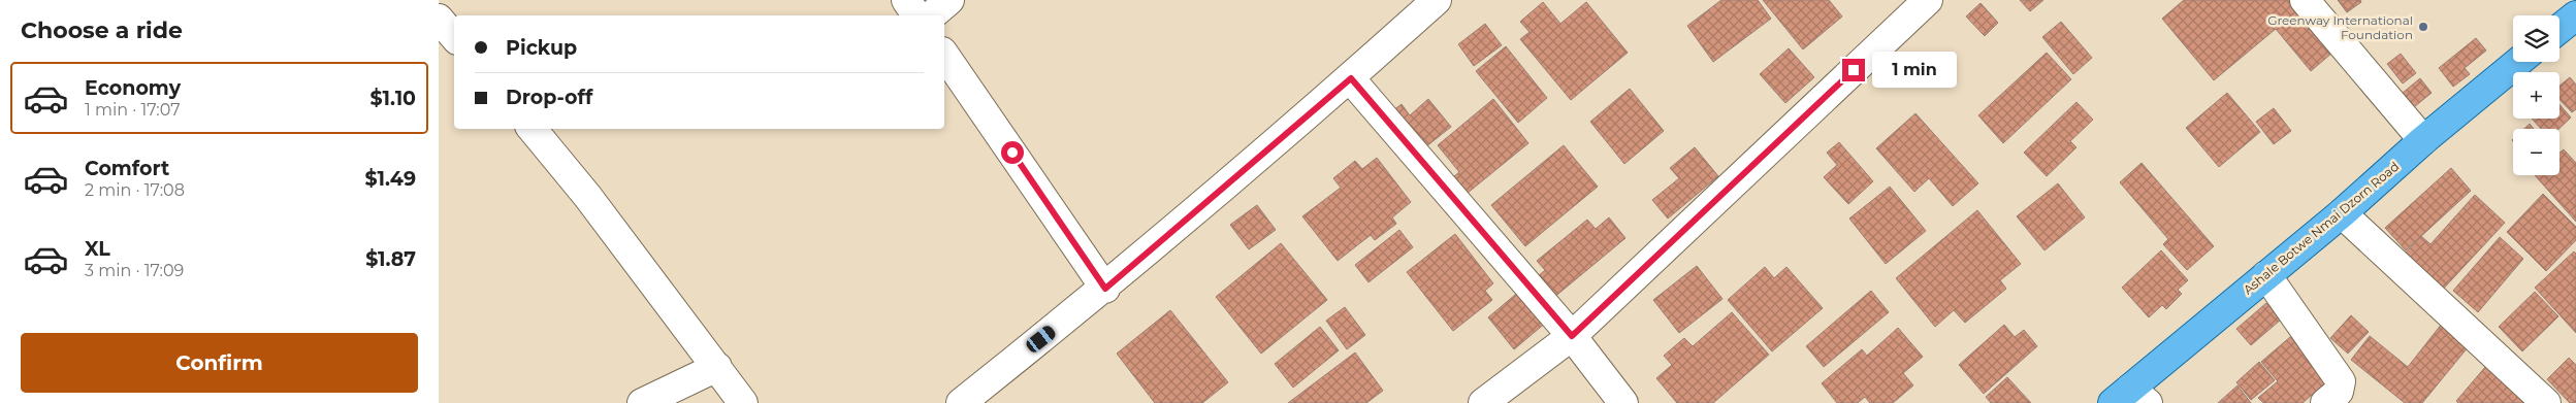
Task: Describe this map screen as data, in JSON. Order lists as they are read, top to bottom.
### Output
{
  "streets": {
    "main road": ["Ashale Botwe Nmai Dzorn Road"]
  },
  "places": ["Greenway International Foundation"],
  "page": {
    "heading": "Choose a ride",
    "map_buttons": ["+", "−"],
    "banner": ["Pickup", "Drop-off"],
    "bubble": "1 min",
    "list": [
      {
        "name": "Economy",
        "note": "1 min · 17:07",
        "value": "$1.10"
      },
      {
        "name": "Comfort",
        "note": "2 min · 17:08",
        "value": "$1.49"
      },
      {
        "name": "XL",
        "note": "3 min · 17:09",
        "value": "$1.87"
      }
    ],
    "buttons": "Confirm"
  }
}
